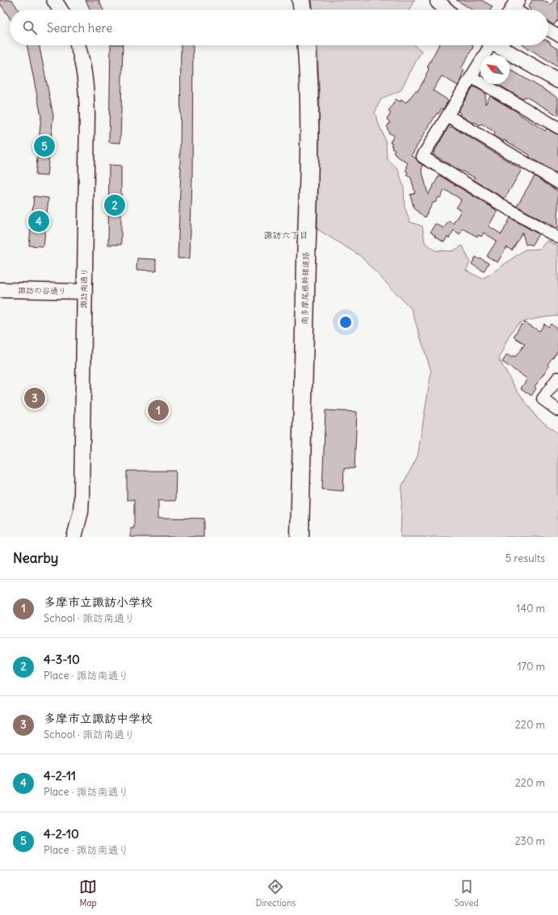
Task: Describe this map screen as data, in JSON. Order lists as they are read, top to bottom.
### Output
{
  "streets": {
    "main road": ["南多摩尾根幹線道路"],
    "street": ["諏訪南通り", "諏訪の谷通り"]
  },
  "crossings": [
    ["諏訪南通り", "諏訪の谷通り"]
  ],
  "districts": ["諏訪六丁目"],
  "north": "top left",
  "page": {
    "search": "Search here",
    "pins": [
      "5",
      "2",
      "4",
      "3",
      "1"
    ],
    "heading": ["Nearby", "5 results"],
    "list": [
      {
        "mark": "1",
        "name": "多摩市立諏訪小学校",
        "note": "School · 諏訪南通り",
        "value": "140 m"
      },
      {
        "mark": "2",
        "name": "4-3-10",
        "note": "Place · 諏訪南通り",
        "value": "170 m"
      },
      {
        "mark": "3",
        "name": "多摩市立諏訪中学校",
        "note": "School · 諏訪南通り",
        "value": "220 m"
      },
      {
        "mark": "4",
        "name": "4-2-11",
        "note": "Place · 諏訪南通り",
        "value": "220 m"
      },
      {
        "mark": "5",
        "name": "4-2-10",
        "note": "Place · 諏訪南通り",
        "value": "230 m"
      }
    ],
    "nav": ["Map", "Directions", "Saved"]
  }
}
